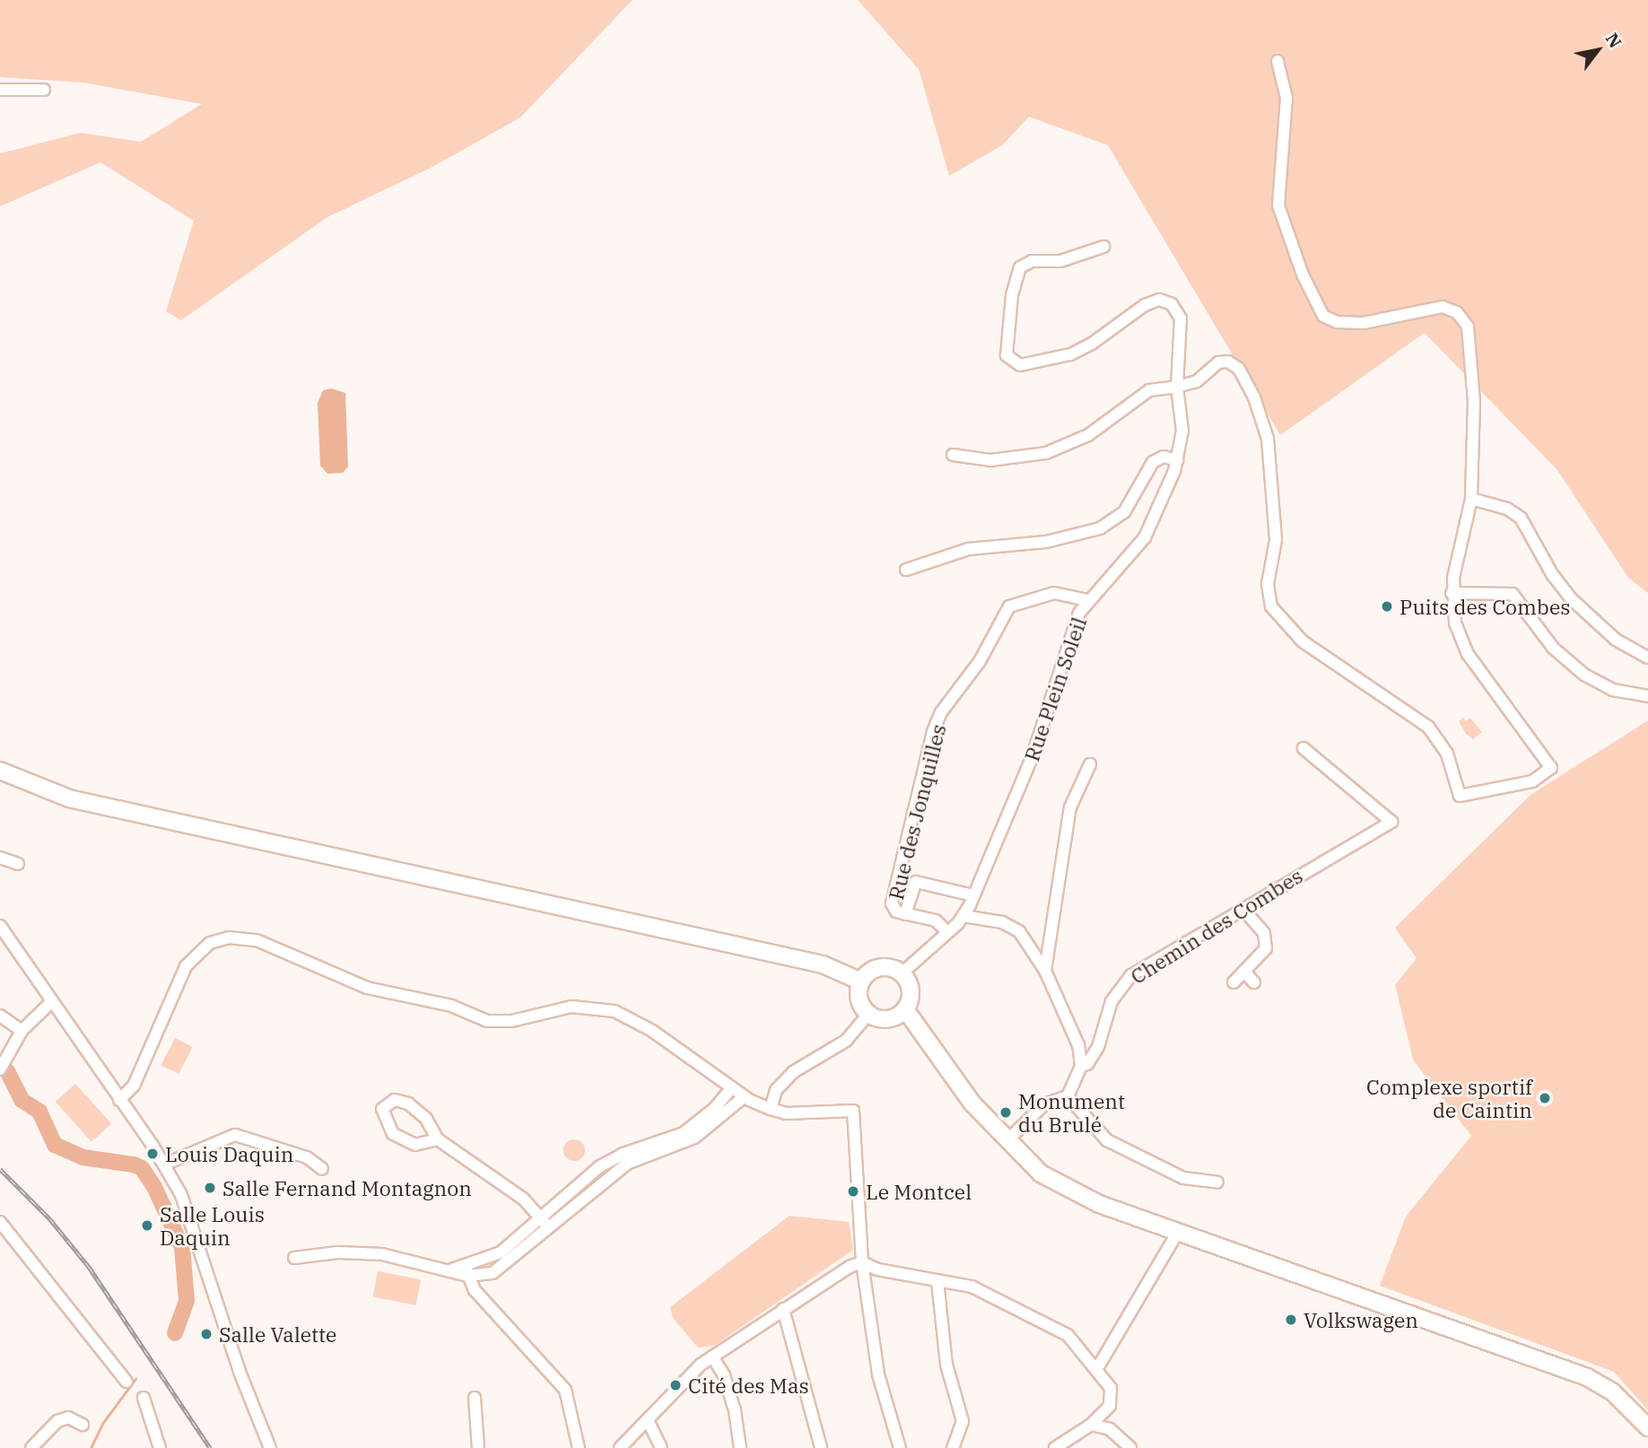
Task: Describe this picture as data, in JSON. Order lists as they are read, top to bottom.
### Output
{
  "streets": {
    "street": ["Rue Plein Soleil", "Rue des Jonquilles", "Chemin des Combes"]
  },
  "crossings": [
    ["Rue Plein Soleil", "Rue des Jonquilles"]
  ],
  "places": [
    "Puits des Combes",
    "Complexe sportif de Caintin",
    "Monument du Brulé",
    "Louis Daquin",
    "Salle Fernand Montagnon",
    "Le Montcel",
    "Salle Louis Daquin",
    "Volkswagen",
    "Salle Valette",
    "Cité des Mas"
  ],
  "north": "top right"
}
